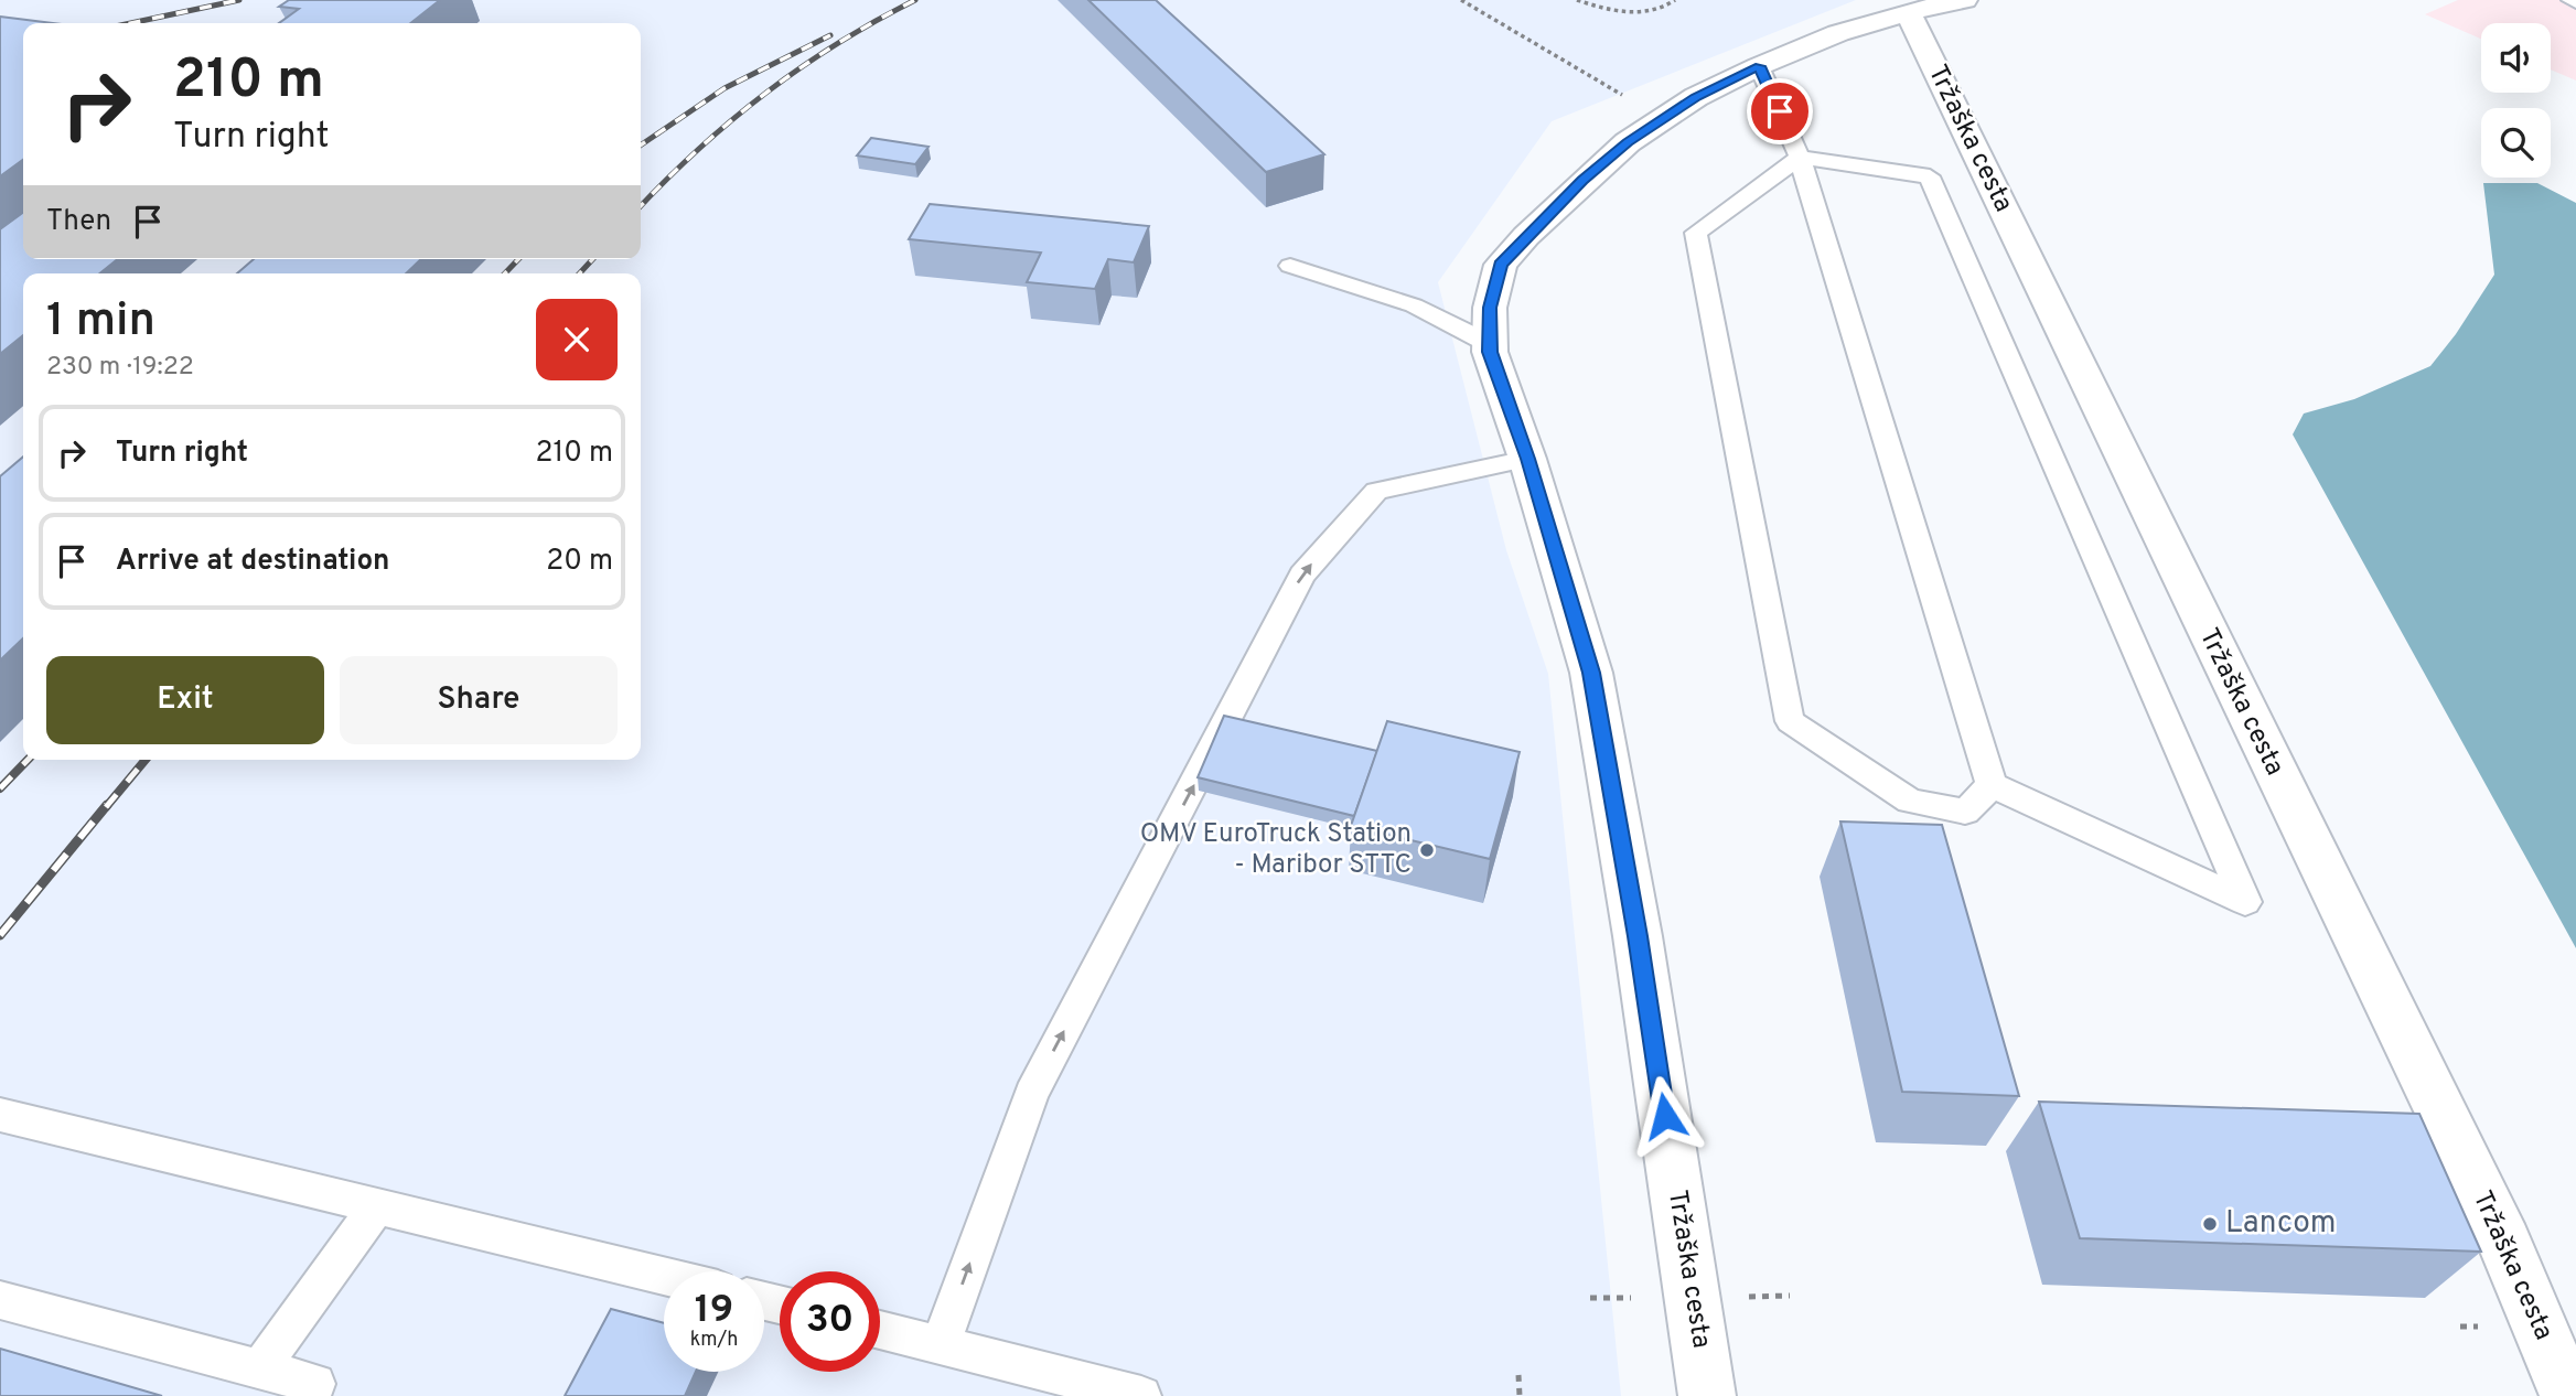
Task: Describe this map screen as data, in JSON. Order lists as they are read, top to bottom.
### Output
{
  "streets": {
    "street": ["Tržaška cesta"]
  },
  "places": ["OMV EuroTruck Station - Maribor STTC", "Lancom"],
  "page": {
    "turn": ["210 m", "Turn right"],
    "then": "Then",
    "heading": ["1 min", "230 m · 19:22"],
    "list": [
      {
        "name": "Turn right",
        "value": "210 m"
      },
      {
        "name": "Arrive at destination",
        "value": "20 m"
      }
    ],
    "buttons": ["Exit", "Share"],
    "speed": "19 km/h",
    "limit": "30"
  }
}
